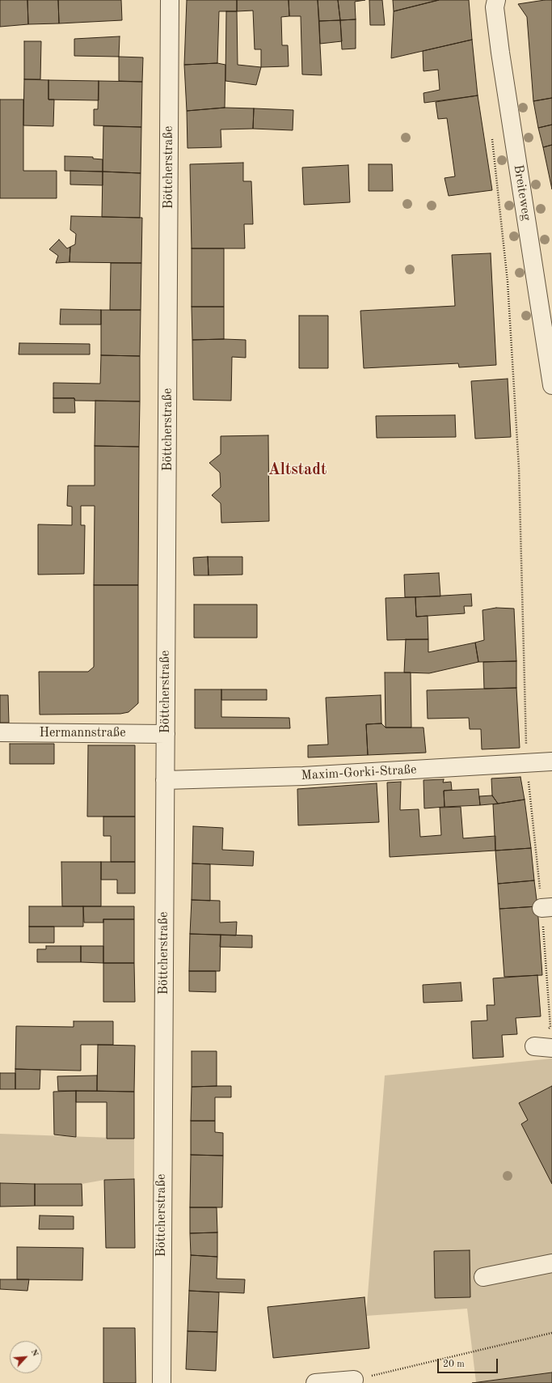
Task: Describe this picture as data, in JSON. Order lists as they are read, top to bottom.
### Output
{
  "streets": {
    "street": [
      "Böttcherstraße",
      "Breiteweg",
      "Hermannstraße",
      "Maxim-Gorki-Straße"
    ]
  },
  "crossings": [
    ["Böttcherstraße", "Hermannstraße"],
    ["Böttcherstraße", "Maxim-Gorki-Straße"]
  ],
  "districts": ["Altstadt"],
  "scale_bar": "20 m",
  "north": "top right"
}
